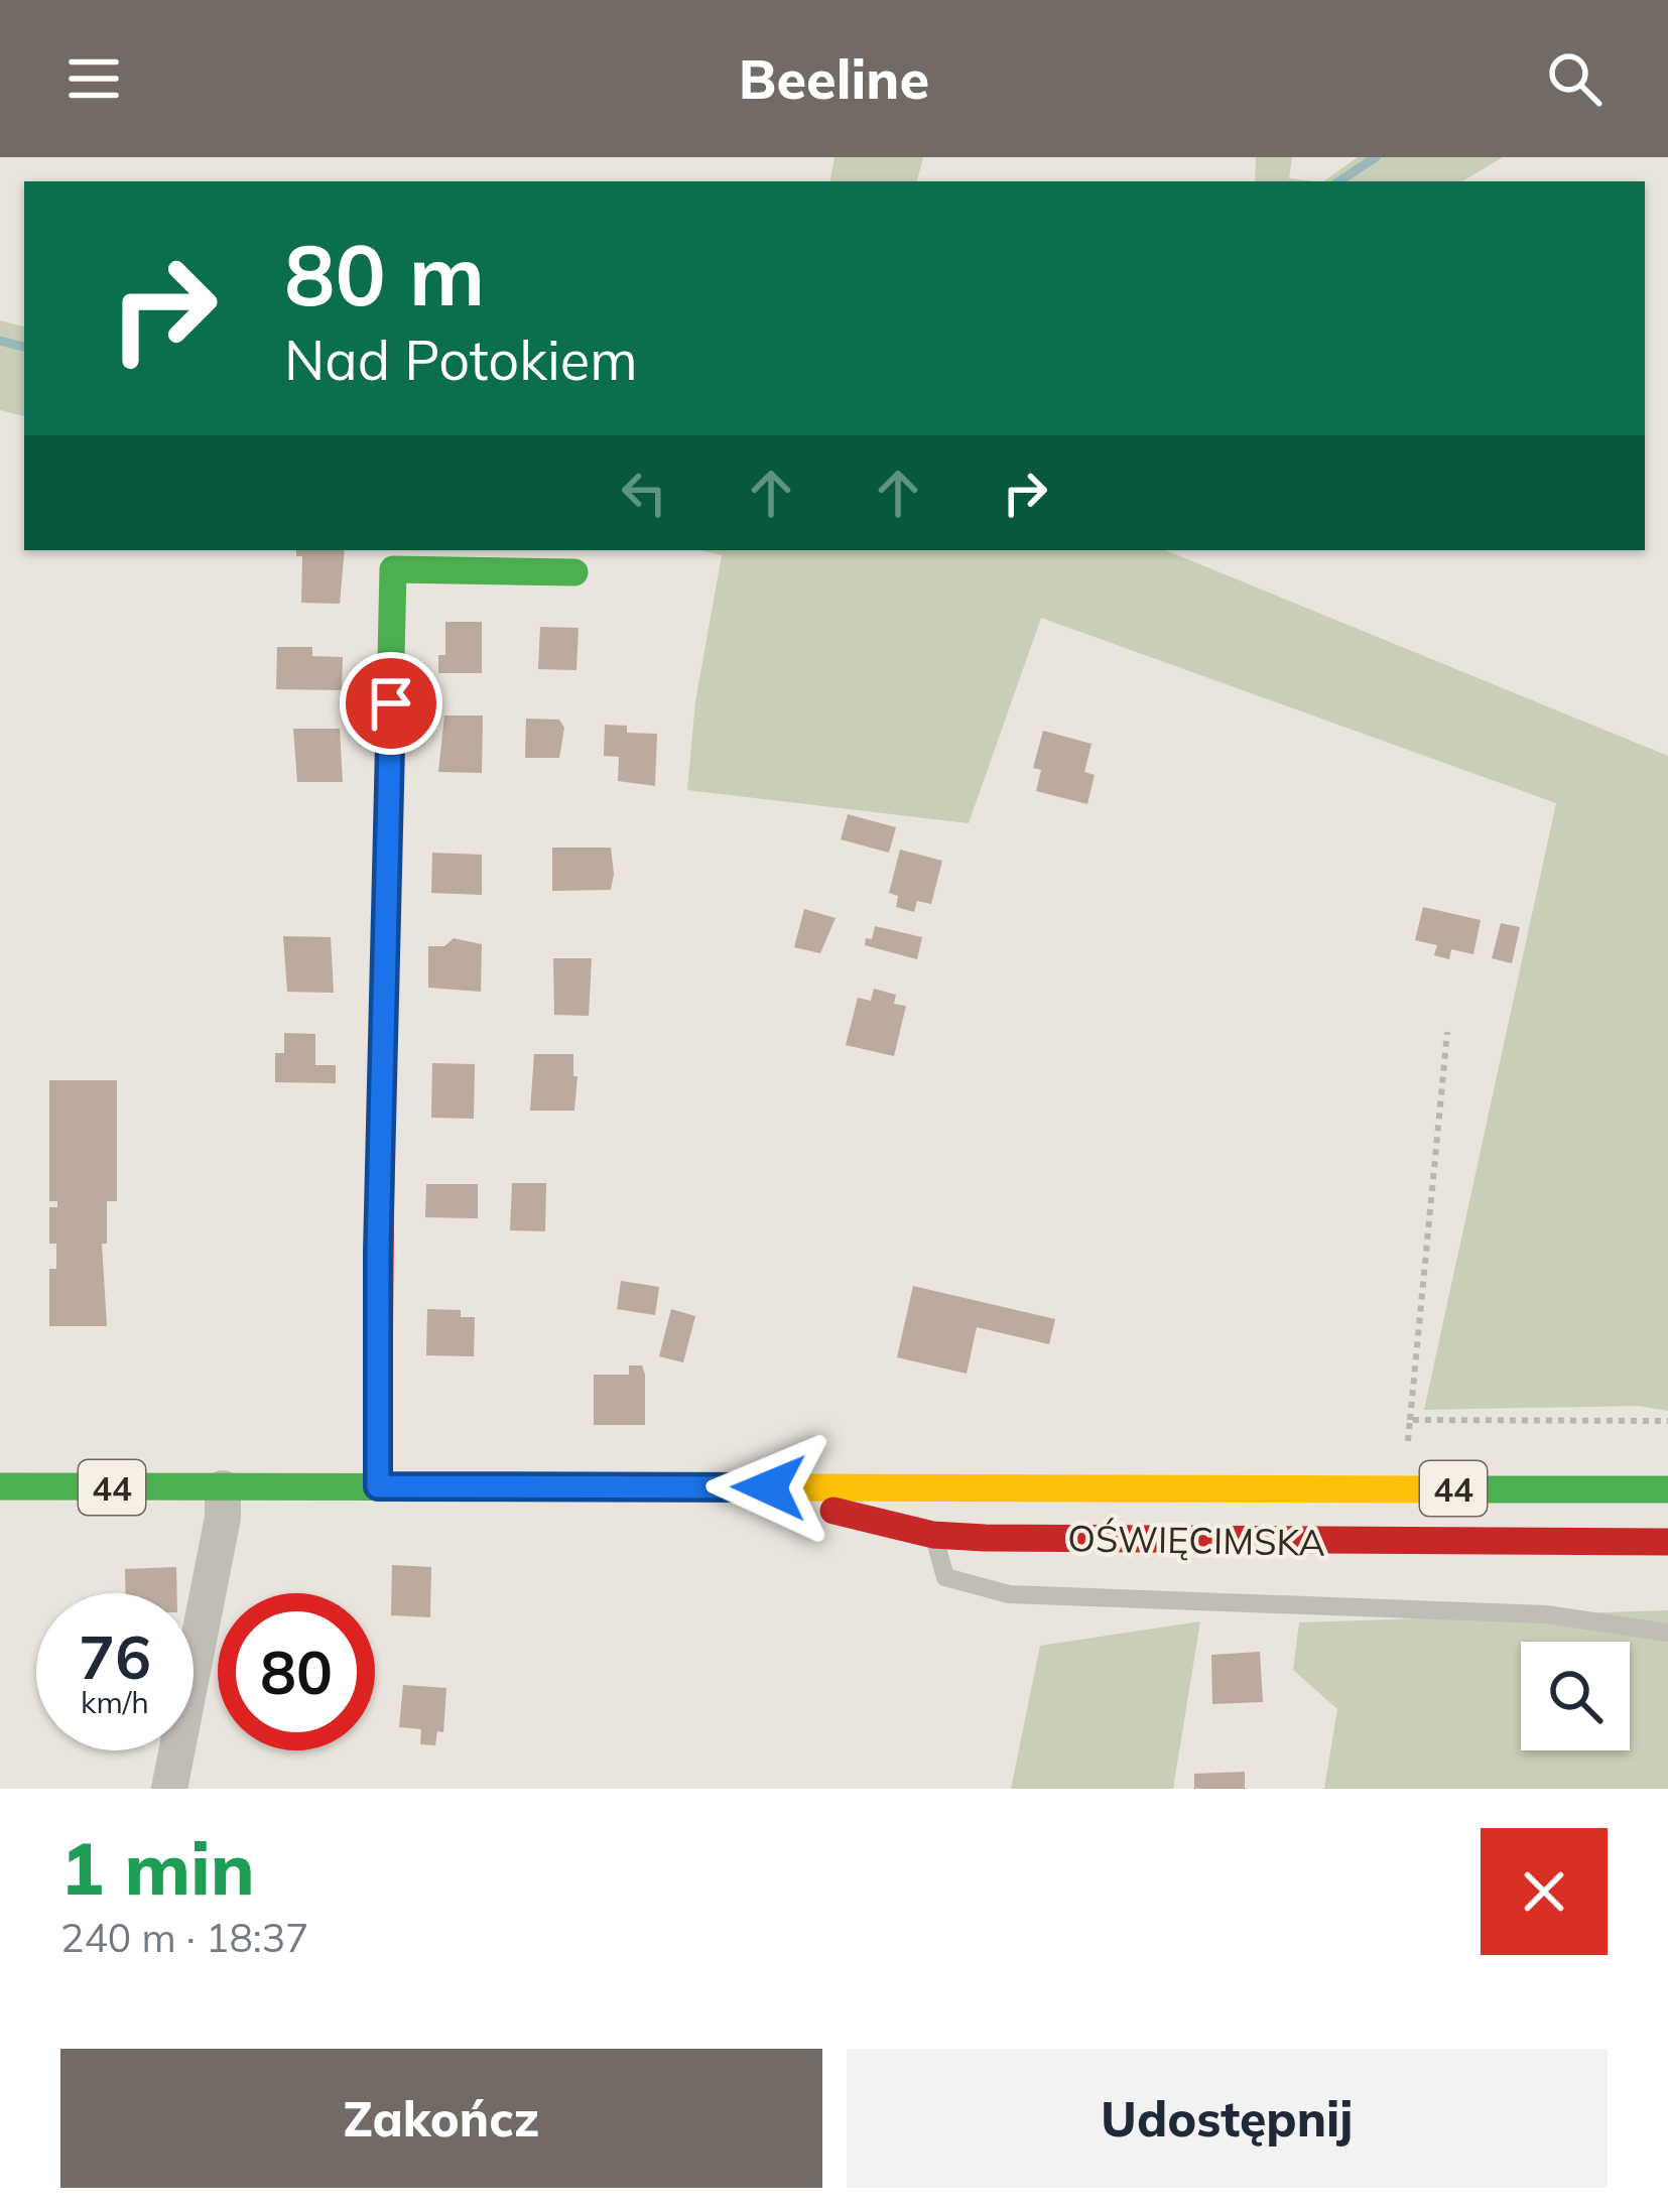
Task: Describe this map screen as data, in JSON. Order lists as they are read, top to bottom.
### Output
{
  "streets": {
    "main road": ["44", "OŚWIĘCIMSKA"]
  },
  "page": {
    "header": "Beeline",
    "turn": ["80 m", "Nad Potokiem"],
    "speed": "76 km/h",
    "limit": "80",
    "heading": ["1 min", "240 m · 18:37"],
    "buttons": ["Zakończ", "Udostępnij"]
  }
}
